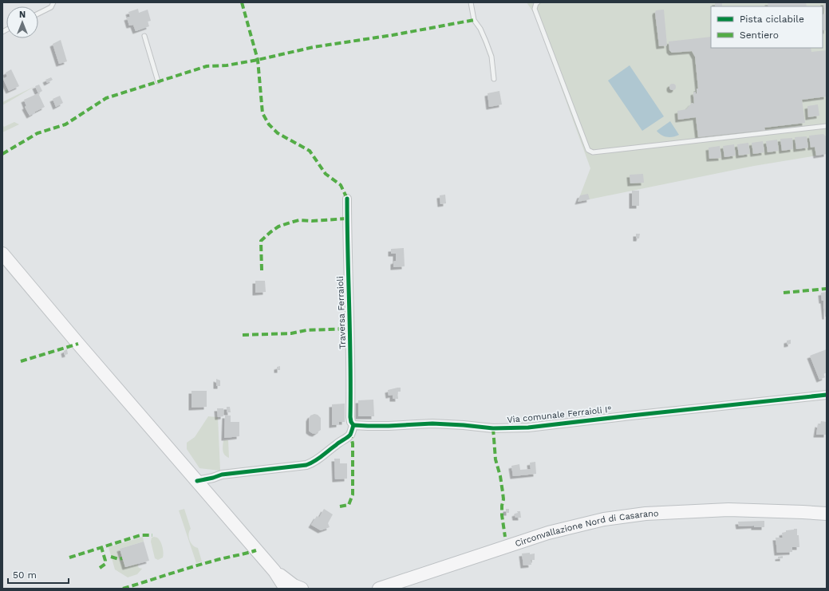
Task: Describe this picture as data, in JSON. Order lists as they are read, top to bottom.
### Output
{
  "streets": {
    "main road": ["Circonvallazione Nord di Casarano"],
    "street": ["Traversa Ferraioli", "Via comunale Ferraioli I°"]
  },
  "crossings": [
    ["Traversa Ferraioli", "Via comunale Ferraioli I°"]
  ],
  "legend": ["Pista ciclabile", "Sentiero"],
  "scale_bar": "50 m",
  "north": "top"
}
